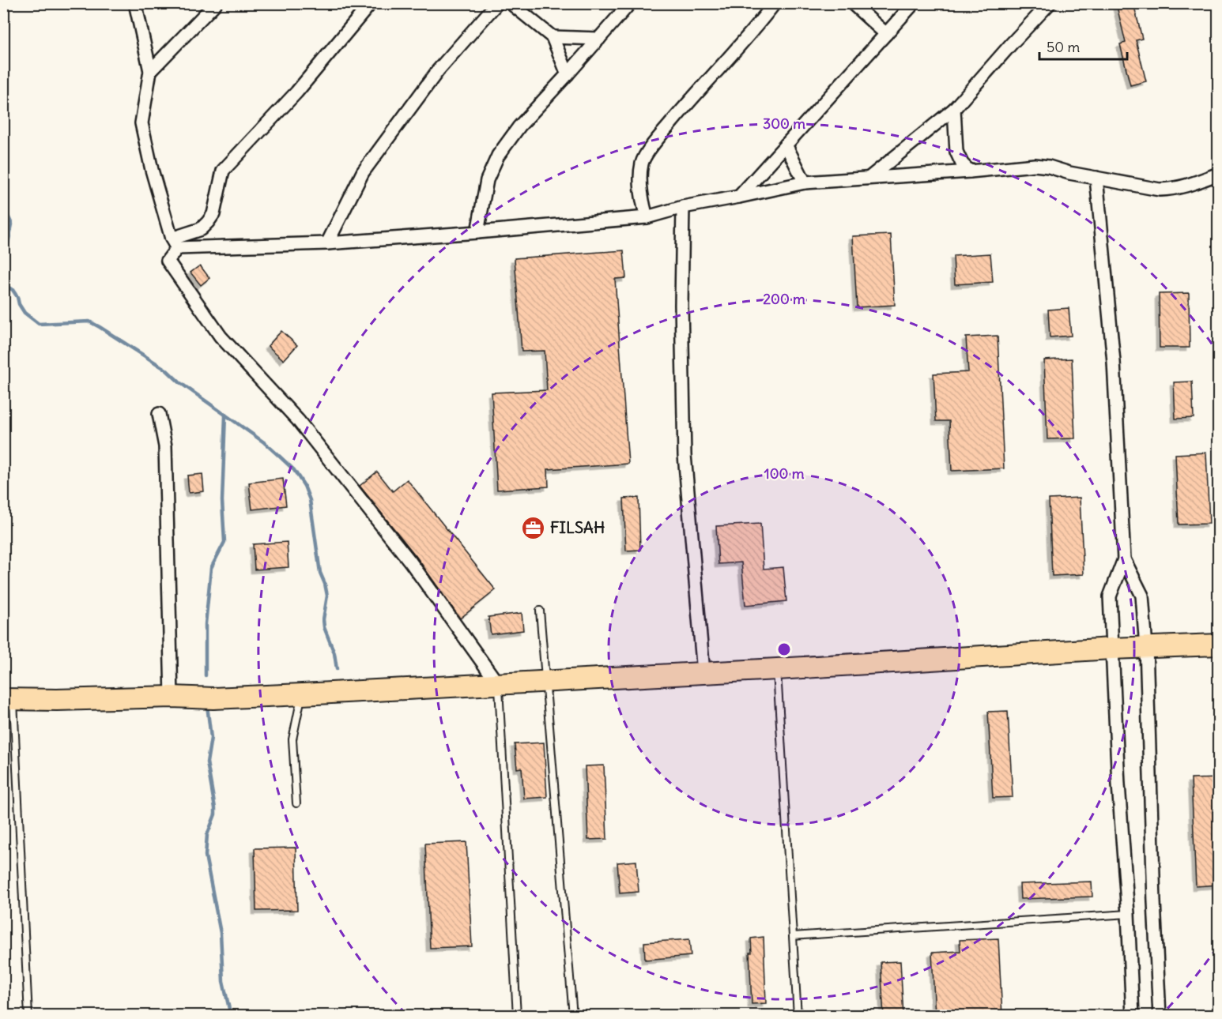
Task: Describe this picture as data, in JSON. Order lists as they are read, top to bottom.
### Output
{
  "places": {
    "office": ["FILSAH"]
  },
  "scale_bar": "50 m",
  "rings": ["300 m", "200 m", "100 m"]
}
